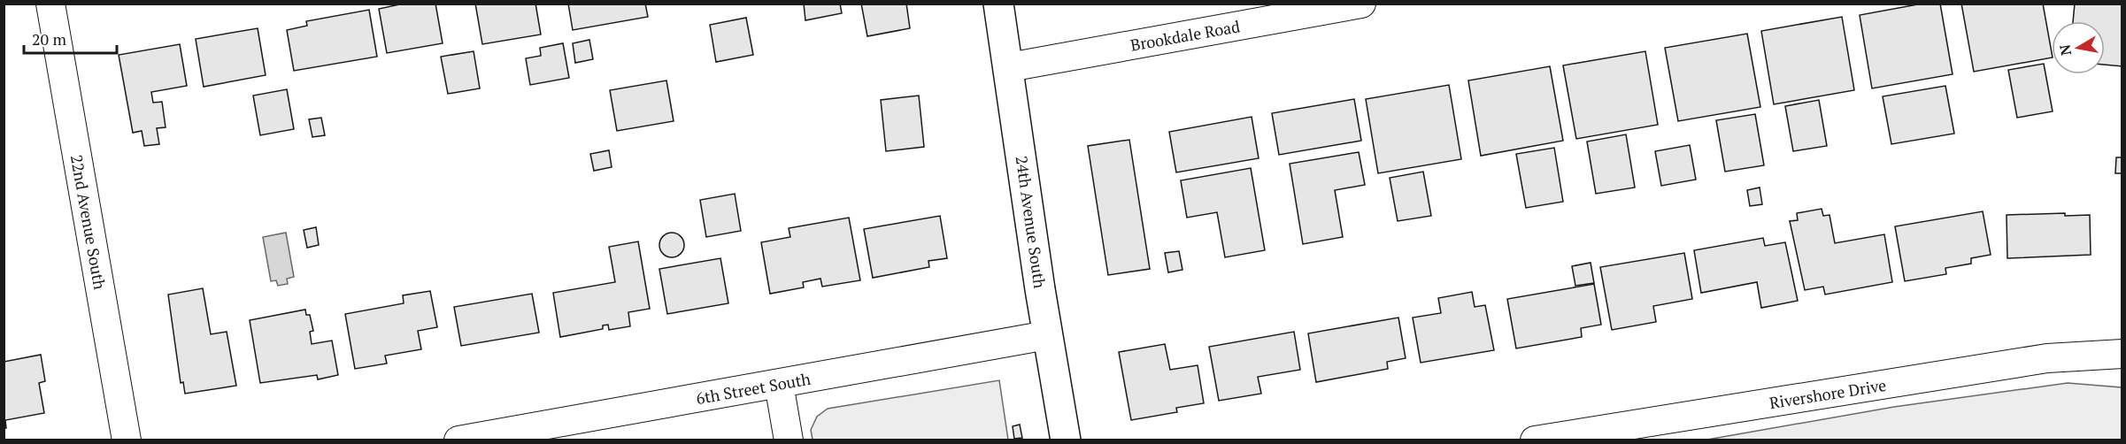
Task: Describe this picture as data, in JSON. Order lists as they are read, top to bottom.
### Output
{
  "streets": {
    "street": [
      "Brookdale Road",
      "22nd Avenue South",
      "24th Avenue South",
      "6th Street South",
      "Rivershore Drive"
    ]
  },
  "crossings": [
    ["Brookdale Road", "24th Avenue South"],
    ["24th Avenue South", "6th Street South"]
  ],
  "scale_bar": "20 m",
  "north": "left"
}
